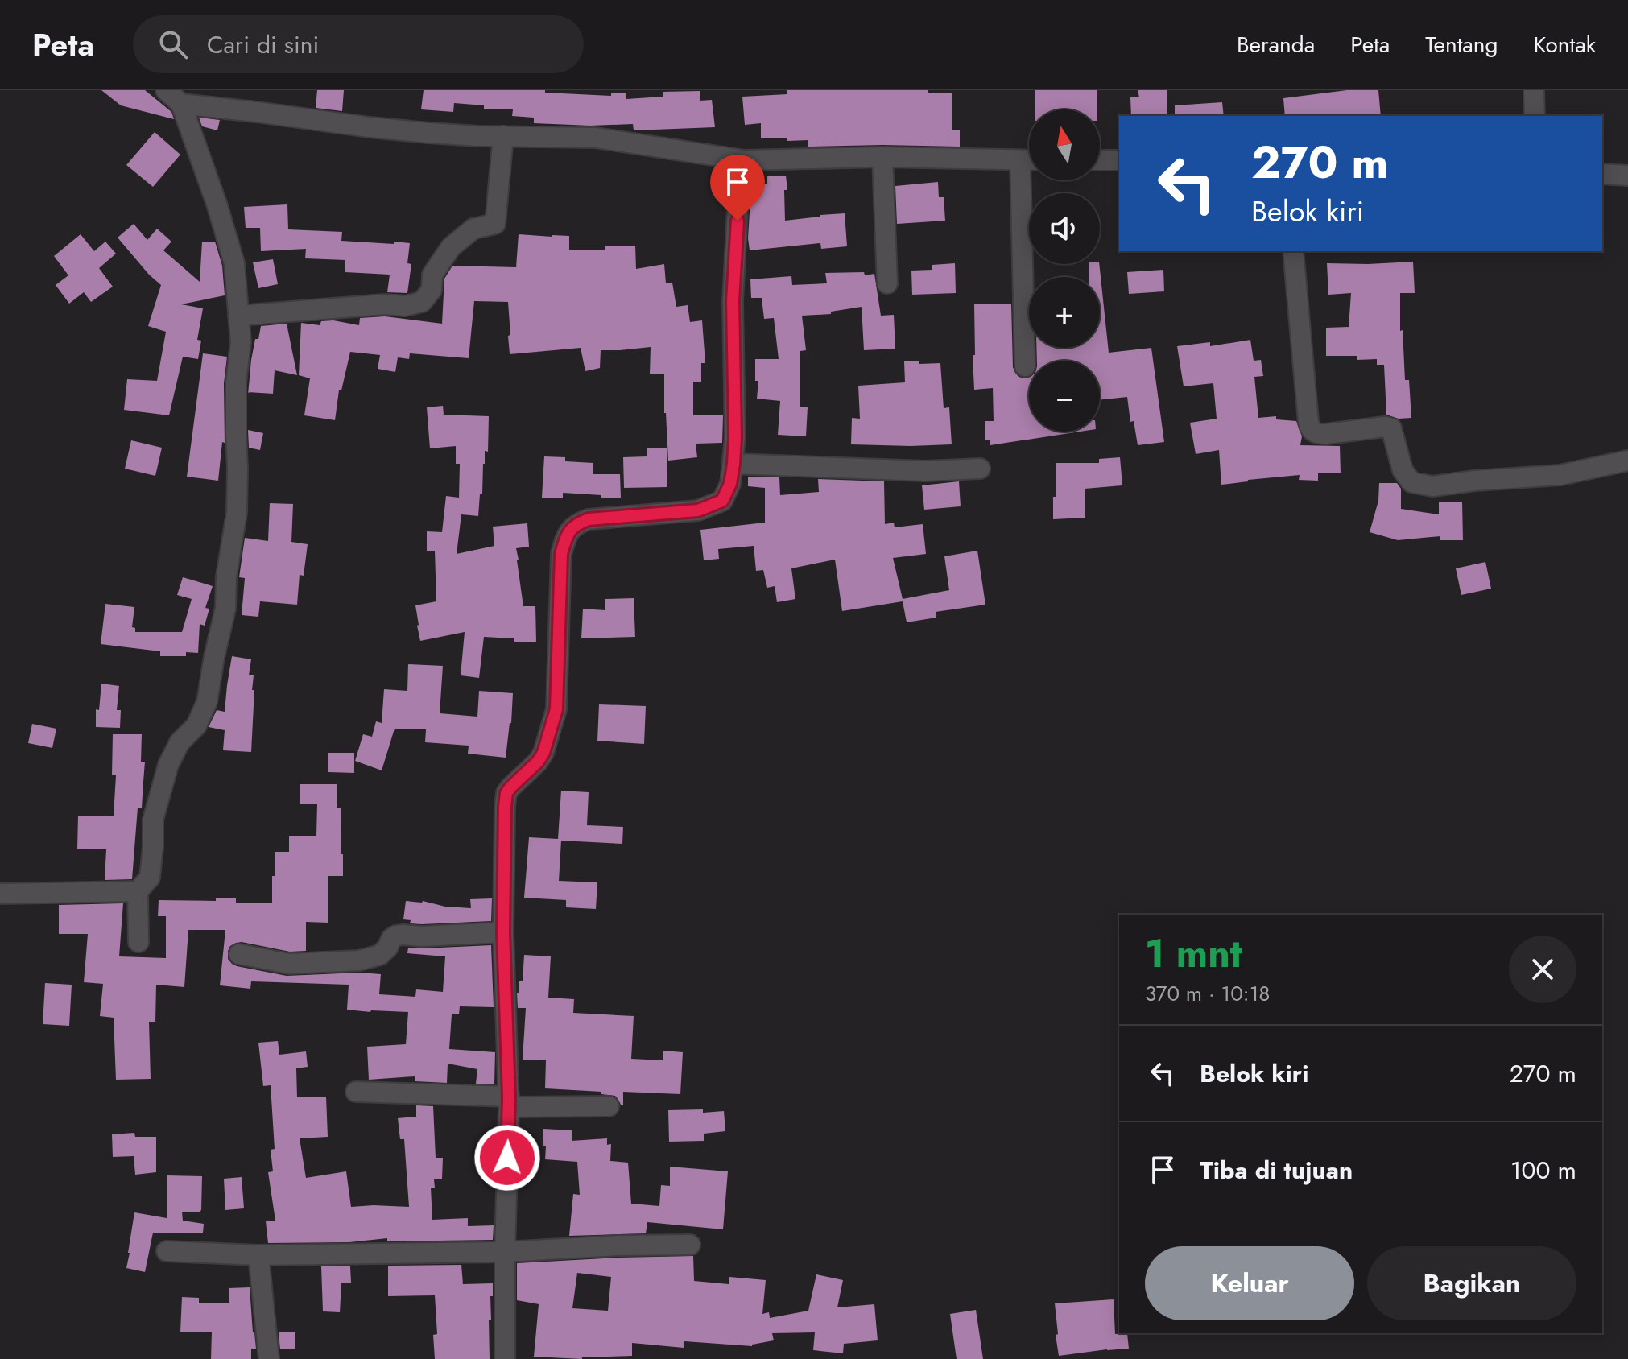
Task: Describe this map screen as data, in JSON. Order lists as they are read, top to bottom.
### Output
{
  "north": "top",
  "page": {
    "header": "Peta",
    "search": "Cari di sini",
    "nav": [
      "Beranda",
      "Peta",
      "Tentang",
      "Kontak"
    ],
    "map_buttons": ["+", "−"],
    "turn": ["270 m", "Belok kiri"],
    "heading": ["1 mnt", "370 m · 10:18"],
    "list": [
      {
        "name": "Belok kiri",
        "value": "270 m"
      },
      {
        "name": "Tiba di tujuan",
        "value": "100 m"
      }
    ],
    "buttons": ["Keluar", "Bagikan"]
  }
}
